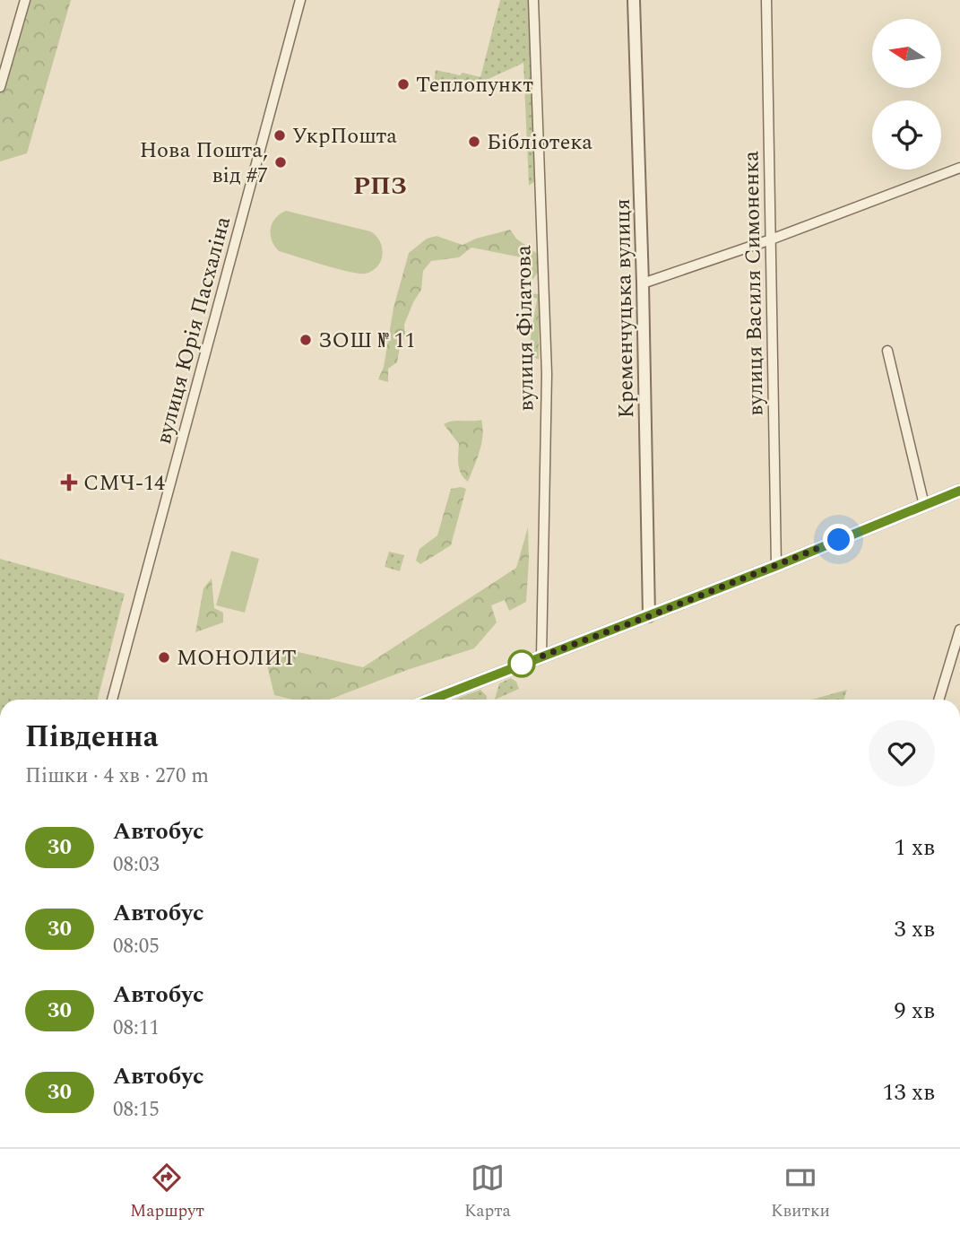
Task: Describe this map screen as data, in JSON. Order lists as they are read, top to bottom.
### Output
{
  "streets": {
    "street": [
      "вулиця Василя Симоненка",
      "Кременчуцька вулиця",
      "вулиця Філатова",
      "вулиця Юрія Пасхаліна"
    ]
  },
  "districts": ["РПЗ"],
  "places": {
    "other": [
      "Теплопункт",
      "УкрПошта",
      "Бібліотека",
      "Нова Пошта, від #7",
      "ЗОШ № 11",
      "МОНОЛИТ"
    ],
    "health": ["СМЧ-14"]
  },
  "lines": ["bus line 30"],
  "north": "left",
  "page": {
    "heading": ["Південна", "Пішки · 4 хв · 270 m"],
    "list": [
      {
        "mark": "30",
        "name": "Автобус",
        "note": "08:03",
        "value": "1 хв"
      },
      {
        "mark": "30",
        "name": "Автобус",
        "note": "08:05",
        "value": "3 хв"
      },
      {
        "mark": "30",
        "name": "Автобус",
        "note": "08:11",
        "value": "9 хв"
      },
      {
        "mark": "30",
        "name": "Автобус",
        "note": "08:15",
        "value": "13 хв"
      }
    ],
    "tabs": ["Маршрут", "Карта", "Квитки"]
  }
}
